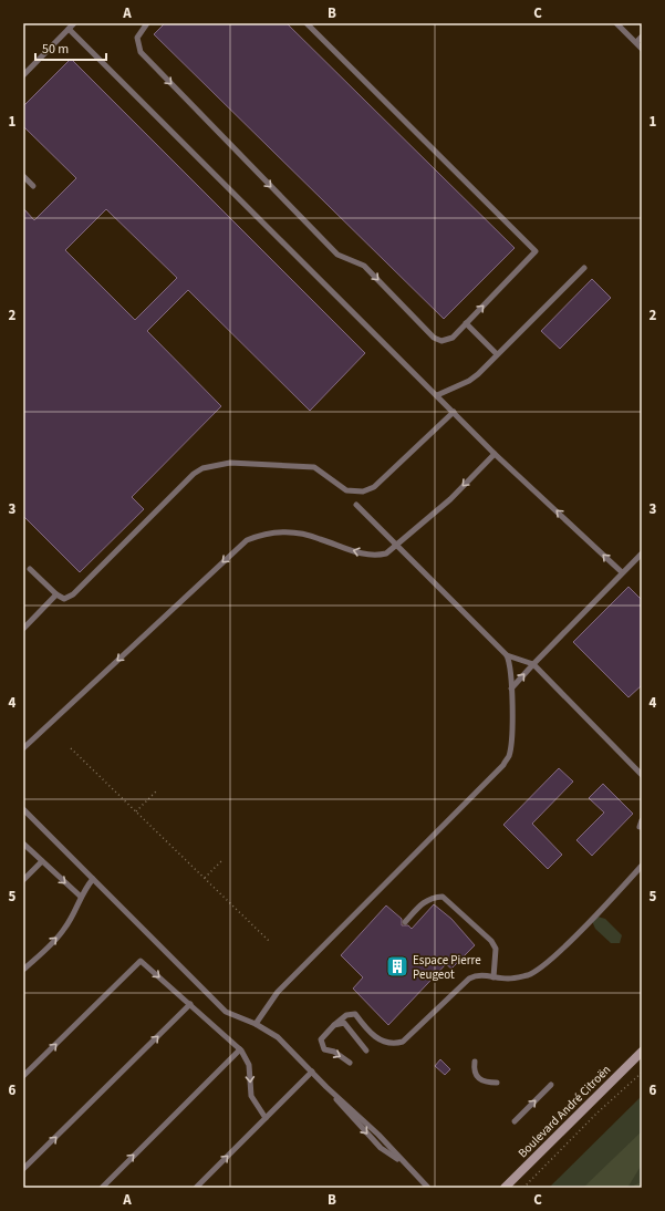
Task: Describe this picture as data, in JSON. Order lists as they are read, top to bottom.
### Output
{
  "streets": {
    "main road": ["Boulevard André Citroën"]
  },
  "places": {
    "building": ["Espace Pierre Peugeot"]
  },
  "scale_bar": "50 m",
  "grid": {
    "columns": ["A", "B", "C"],
    "rows": [
      "1",
      "2",
      "3",
      "4",
      "5",
      "6"
    ]
  }
}
